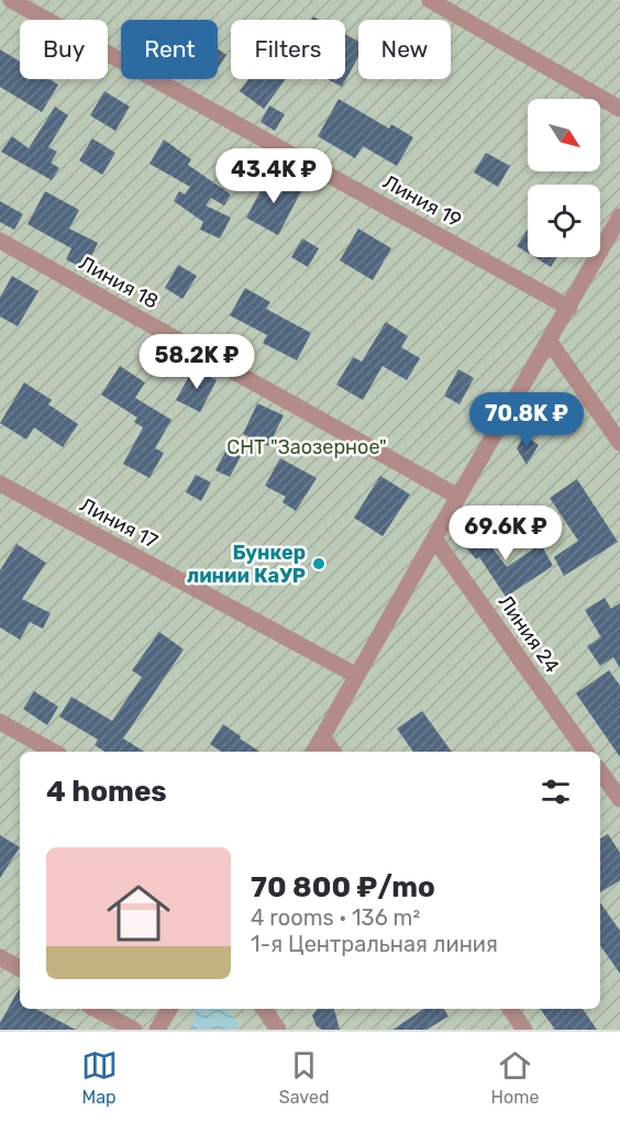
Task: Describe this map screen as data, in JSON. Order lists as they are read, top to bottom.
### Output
{
  "streets": {
    "street": [
      "Линия 19",
      "Линия 18",
      "Линия 17",
      "Линия 24"
    ]
  },
  "parks": ["СНТ \"Заозерное\""],
  "places": ["Бункер линии КаУР"],
  "north": "bottom right",
  "page": {
    "chip": [
      "Buy",
      "Rent",
      "Filters",
      "New"
    ],
    "price": [
      "43.4K ₽",
      "58.2K ₽",
      "70.8K ₽",
      "69.6K ₽"
    ],
    "heading": "4 homes",
    "list": [
      {
        "name": "70 800 ₽/mo",
        "note": "4 rooms · 136 m² · 1-я Центральная линия"
      }
    ],
    "tabs": ["Map", "Saved", "Home"]
  }
}
